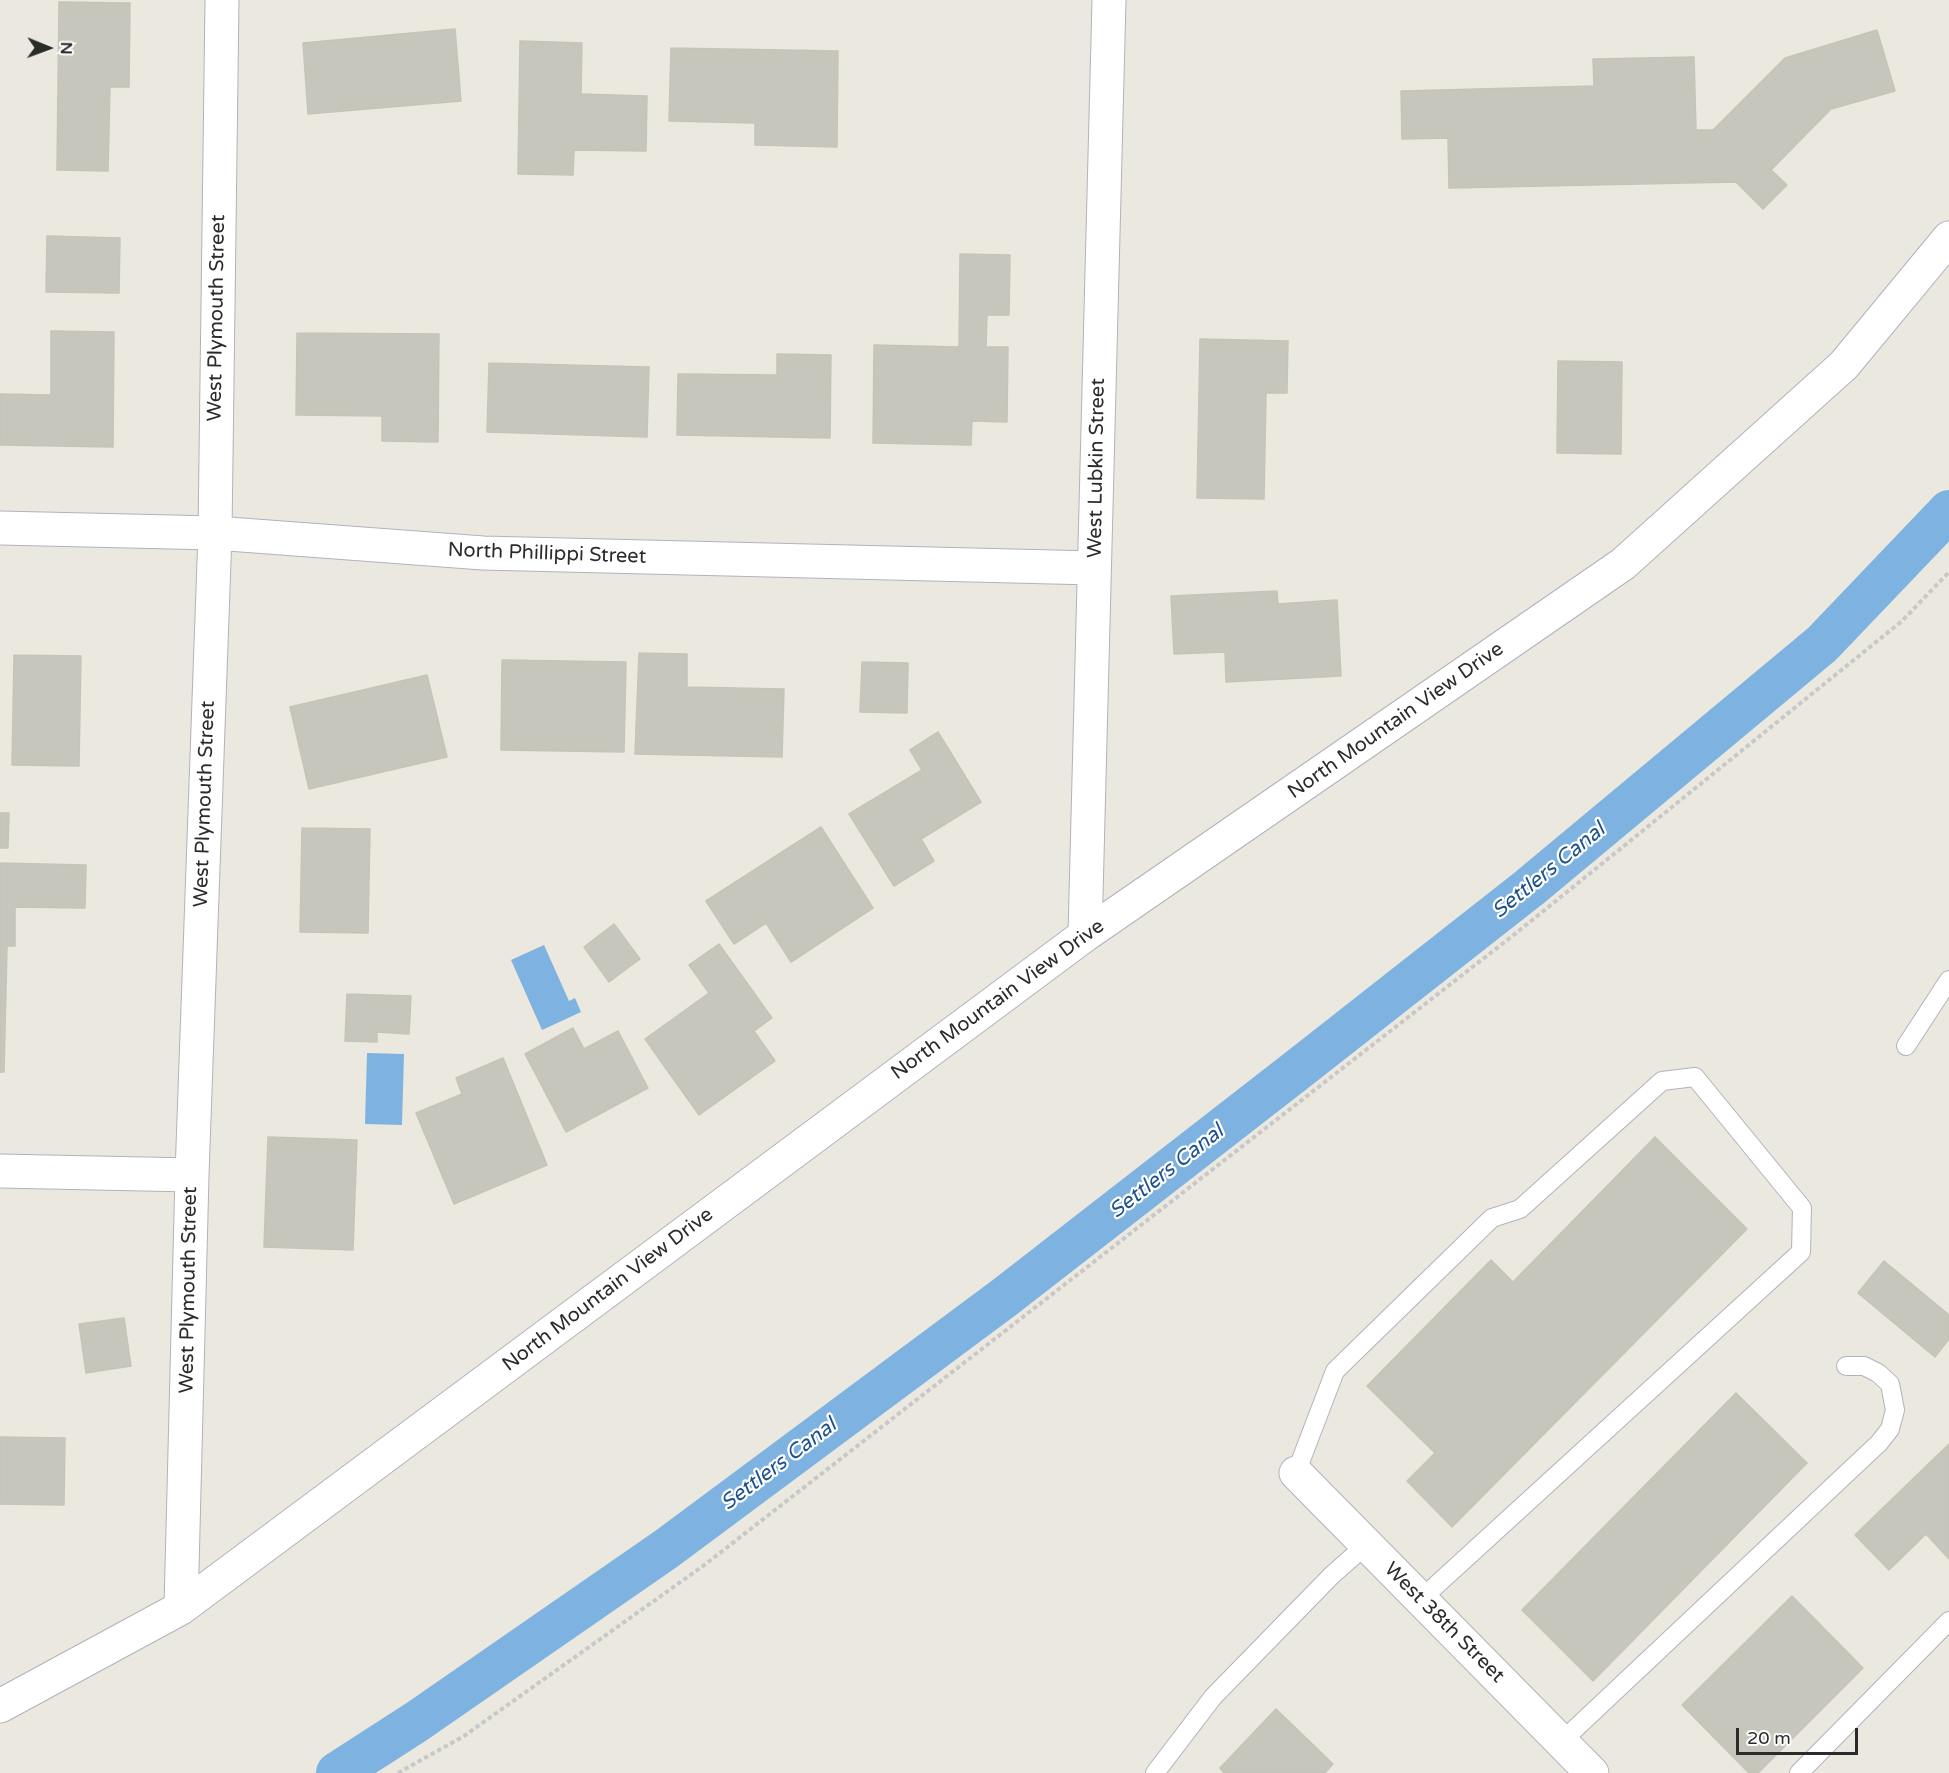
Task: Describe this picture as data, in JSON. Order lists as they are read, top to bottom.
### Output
{
  "streets": {
    "street": [
      "West Plymouth Street",
      "West Lubkin Street",
      "North Phillippi Street",
      "North Mountain View Drive",
      "West 38th Street"
    ]
  },
  "crossings": [
    ["West Plymouth Street", "North Phillippi Street"],
    ["West Plymouth Street", "North Mountain View Drive"],
    ["West Lubkin Street", "North Phillippi Street"],
    ["West Lubkin Street", "North Mountain View Drive"]
  ],
  "water": ["Settlers Canal"],
  "scale_bar": "20 m",
  "north": "right"
}
